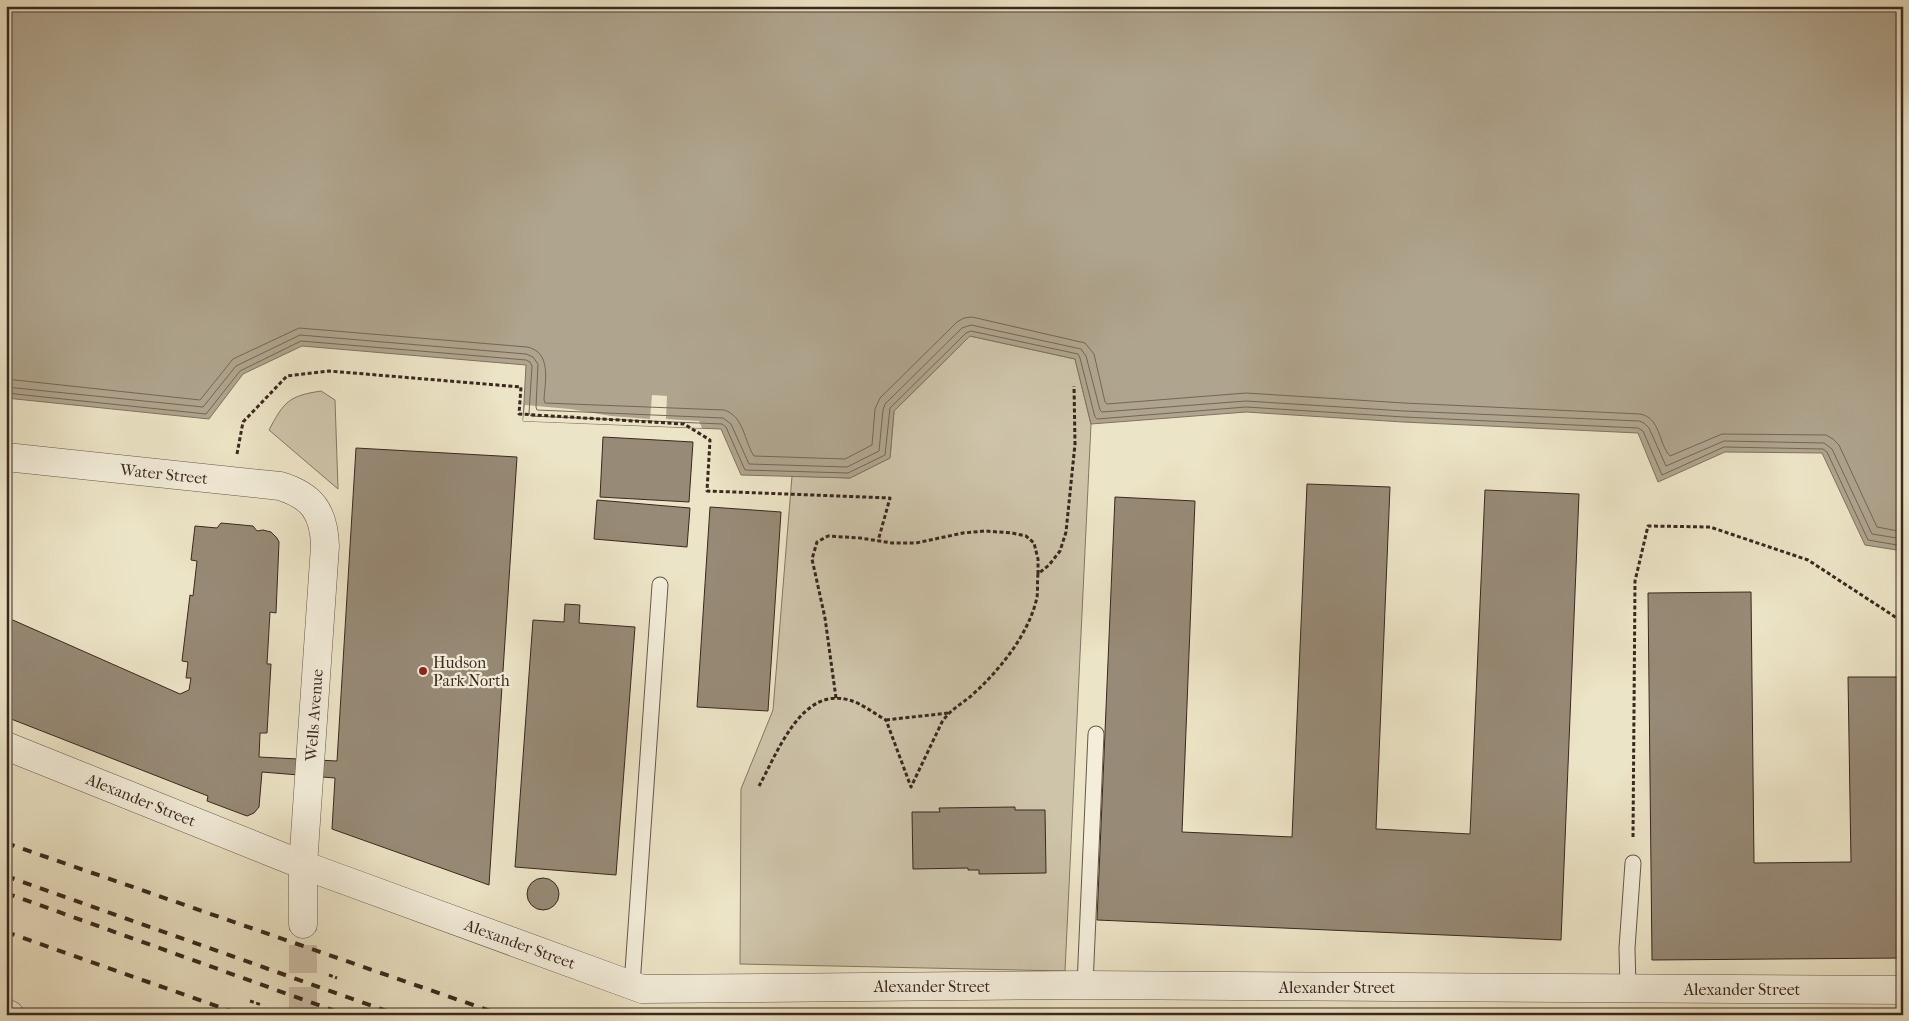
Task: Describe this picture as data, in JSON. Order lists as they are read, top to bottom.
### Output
{
  "streets": {
    "street": ["Water Street", "Wells Avenue", "Alexander Street"]
  },
  "crossings": [
    ["Water Street", "Wells Avenue"],
    ["Wells Avenue", "Alexander Street"]
  ],
  "places": ["Hudson Park North"]
}
